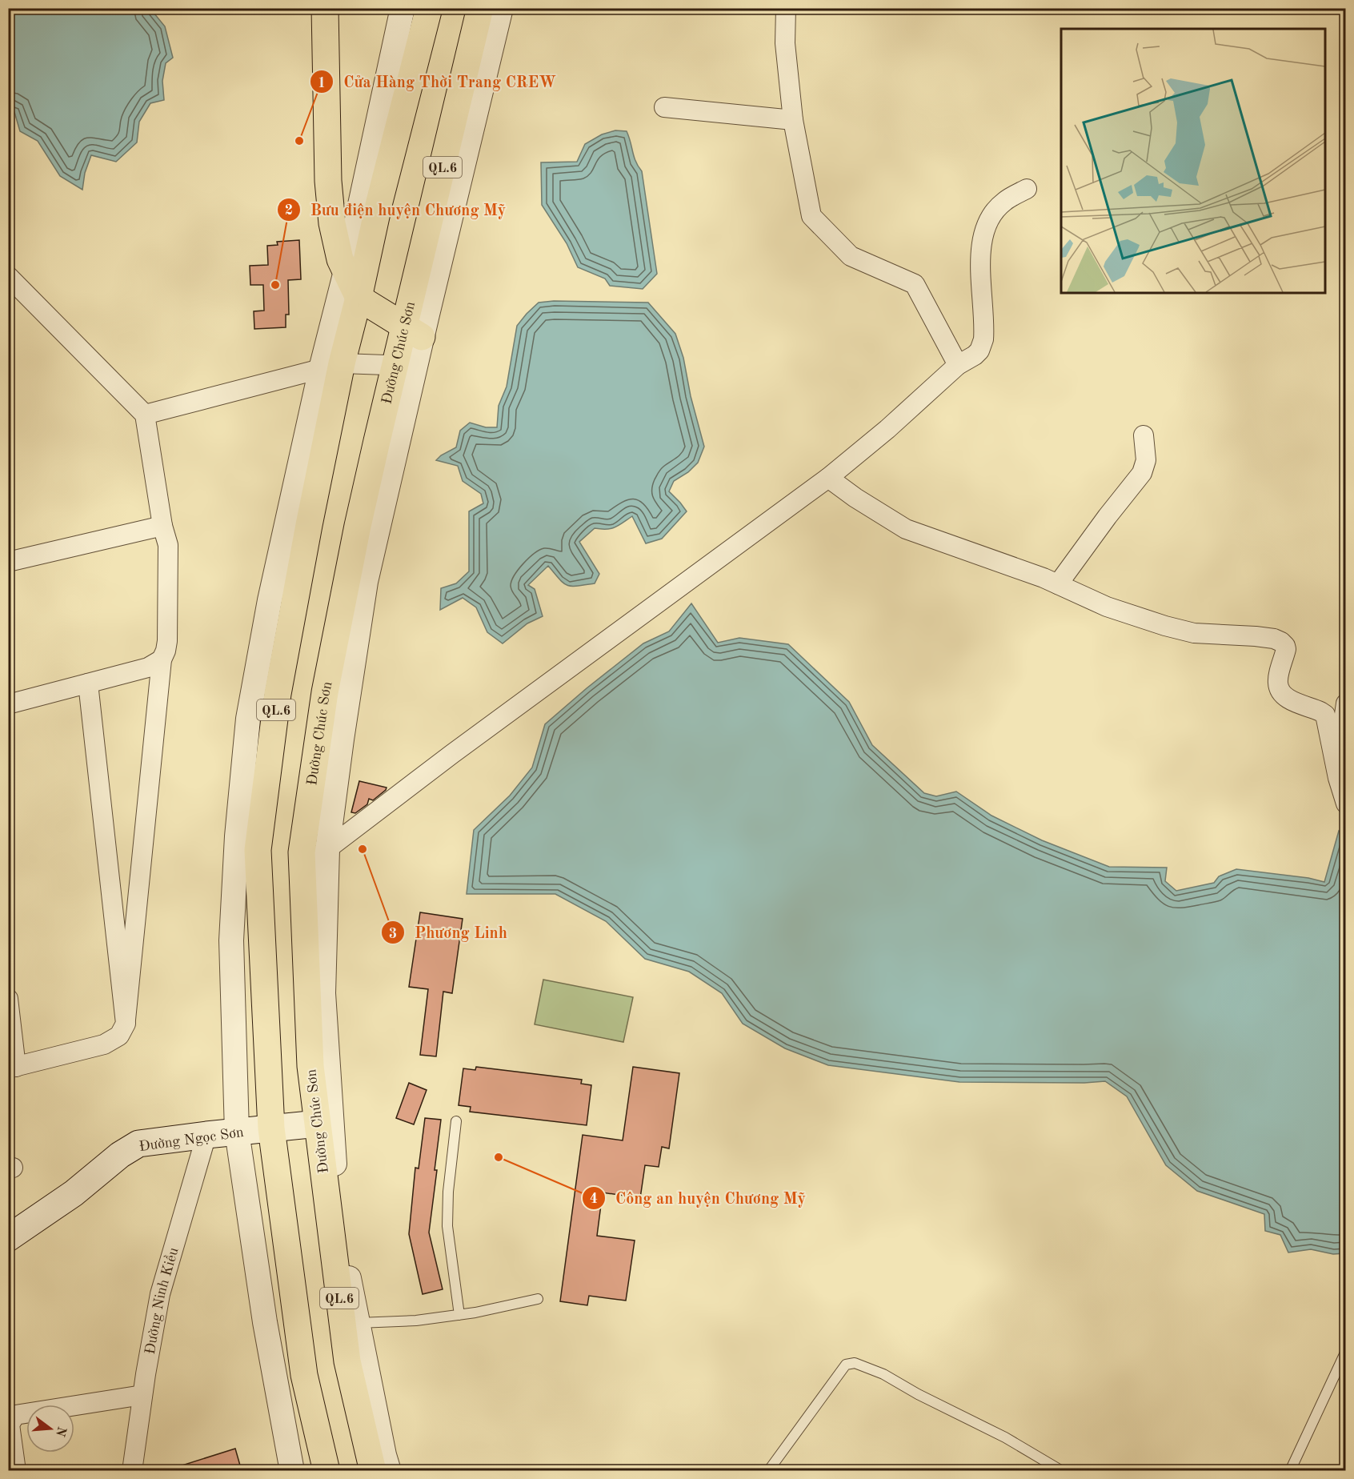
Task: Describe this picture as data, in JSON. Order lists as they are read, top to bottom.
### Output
{
  "streets": {
    "main road": ["QL.6", "Đường Chúc Sơn", "Đường Ngọc Sơn"],
    "street": ["Đường Ninh Kiều"]
  },
  "crossings": [
    ["QL.6", "Đường Ngọc Sơn"],
    ["Đường Chúc Sơn", "Đường Ngọc Sơn"],
    ["Đường Ngọc Sơn", "Đường Ninh Kiều"]
  ],
  "places": [
    "Cửa Hàng Thời Trang CREW",
    "Bưu điện huyện Chương Mỹ",
    "Phương Linh",
    "Công an huyện Chương Mỹ"
  ],
  "north": "right"
}
